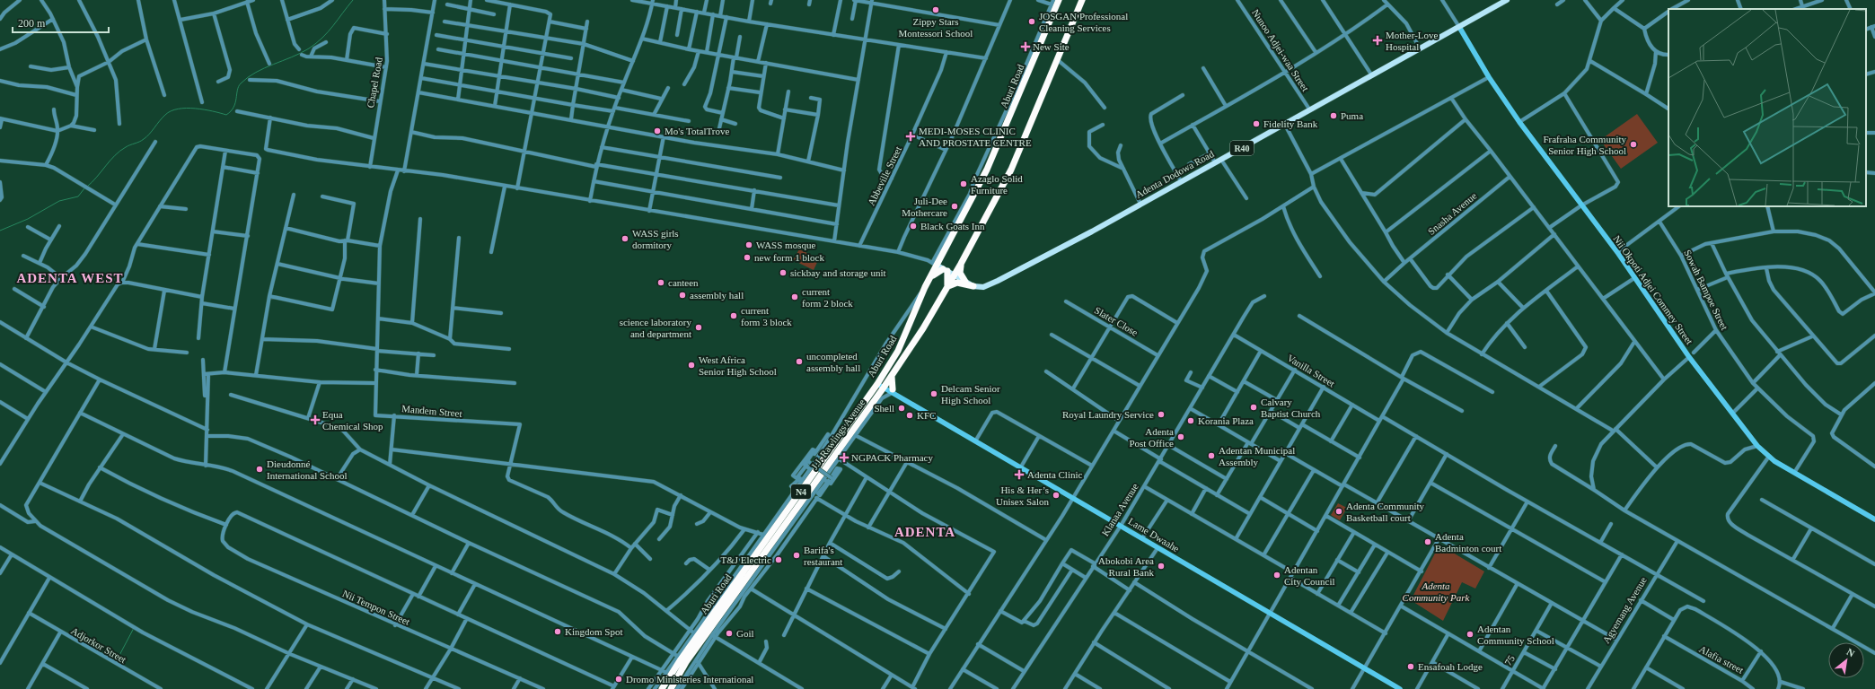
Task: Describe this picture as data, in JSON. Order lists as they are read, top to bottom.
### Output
{
  "streets": {
    "highway": ["Aburi Road", "J.J. Rawlings Avenue", "N4"],
    "main road": ["R40", "Adenta Dodowa Road"],
    "street": [
      "Nunoo Adjei-waa Street",
      "Chapel Road",
      "Abbeville Street",
      "Snasha Avenue",
      "Nii Okpoti Adjei Commey Street",
      "Sowah Bampoe Street",
      "Slater Close",
      "Vanilla Street",
      "Mandem Street",
      "Klanaa Avenue",
      "Lame Dwaahe",
      "Nii Tempon Street",
      "Agyemang Avenue",
      "Adjorkor Street",
      "Alafia street",
      "75"
    ]
  },
  "crossings": [
    ["Nunoo Adjei-waa Street", "Adenta Dodowa Road"],
    ["Aburi Road", "Lame Dwaahe"],
    ["Adenta Dodowa Road", "Nii Okpoti Adjei Commey Street"],
    ["Nii Okpoti Adjei Commey Street", "Sowah Bampoe Street"],
    ["Vanilla Street", "Klanaa Avenue"],
    ["J.J. Rawlings Avenue", "N4"],
    ["J.J. Rawlings Avenue", "Lame Dwaahe"],
    ["N4", "Lame Dwaahe"],
    ["Klanaa Avenue", "Lame Dwaahe"]
  ],
  "districts": ["ADENTA WEST", "ADENTA"],
  "parks": ["Adenta Community Park"],
  "places": {
    "other": [
      "Zippy Stars Montessori School",
      "JOSGAN Professional Cleaning Services",
      "Puma",
      "Fidelity Bank",
      "Mo's TotalTrove",
      "Frafraha Community Senior High School",
      "Azaglo Solid Furniture",
      "Juli-Dee Mothercare",
      "Black Goats Inn",
      "WASS girls dormitory",
      "WASS mosque",
      "new form 1 block",
      "sickbay and storage unit",
      "canteen",
      "assembly hall",
      "current form 2 block",
      "current form 3 block",
      "science laboratory and department",
      "uncompleted assembly hall",
      "West Africa Senior High School",
      "Delcam Senior High School",
      "Calvary Baptist Church",
      "Shell",
      "Royal Laundry Service",
      "KFC",
      "Korania Plaza",
      "Adenta Post Office",
      "Adentan Municipal Assembly",
      "Dieudonné International School",
      "His & Her’s Unisex Salon",
      "Adenta Community Basketball court",
      "Adenta Badminton court",
      "Barifa's restaurant",
      "T&J Electric",
      "Abokobi Area Rural Bank",
      "Adentan City Council",
      "Kingdom Spot",
      "Goil",
      "Adentan Community School",
      "Ensafoah Lodge",
      "Dromo Ministeries International"
    ],
    "health": [
      "Mother-Love Hospital",
      "New Site",
      "MEDI-MOSES CLINIC AND PROSTATE CENTRE",
      "Equa Chemical Shop",
      "NGPACK Pharmacy",
      "Adenta Clinic"
    ]
  },
  "scale_bar": "200 m",
  "north": "top right"
}
